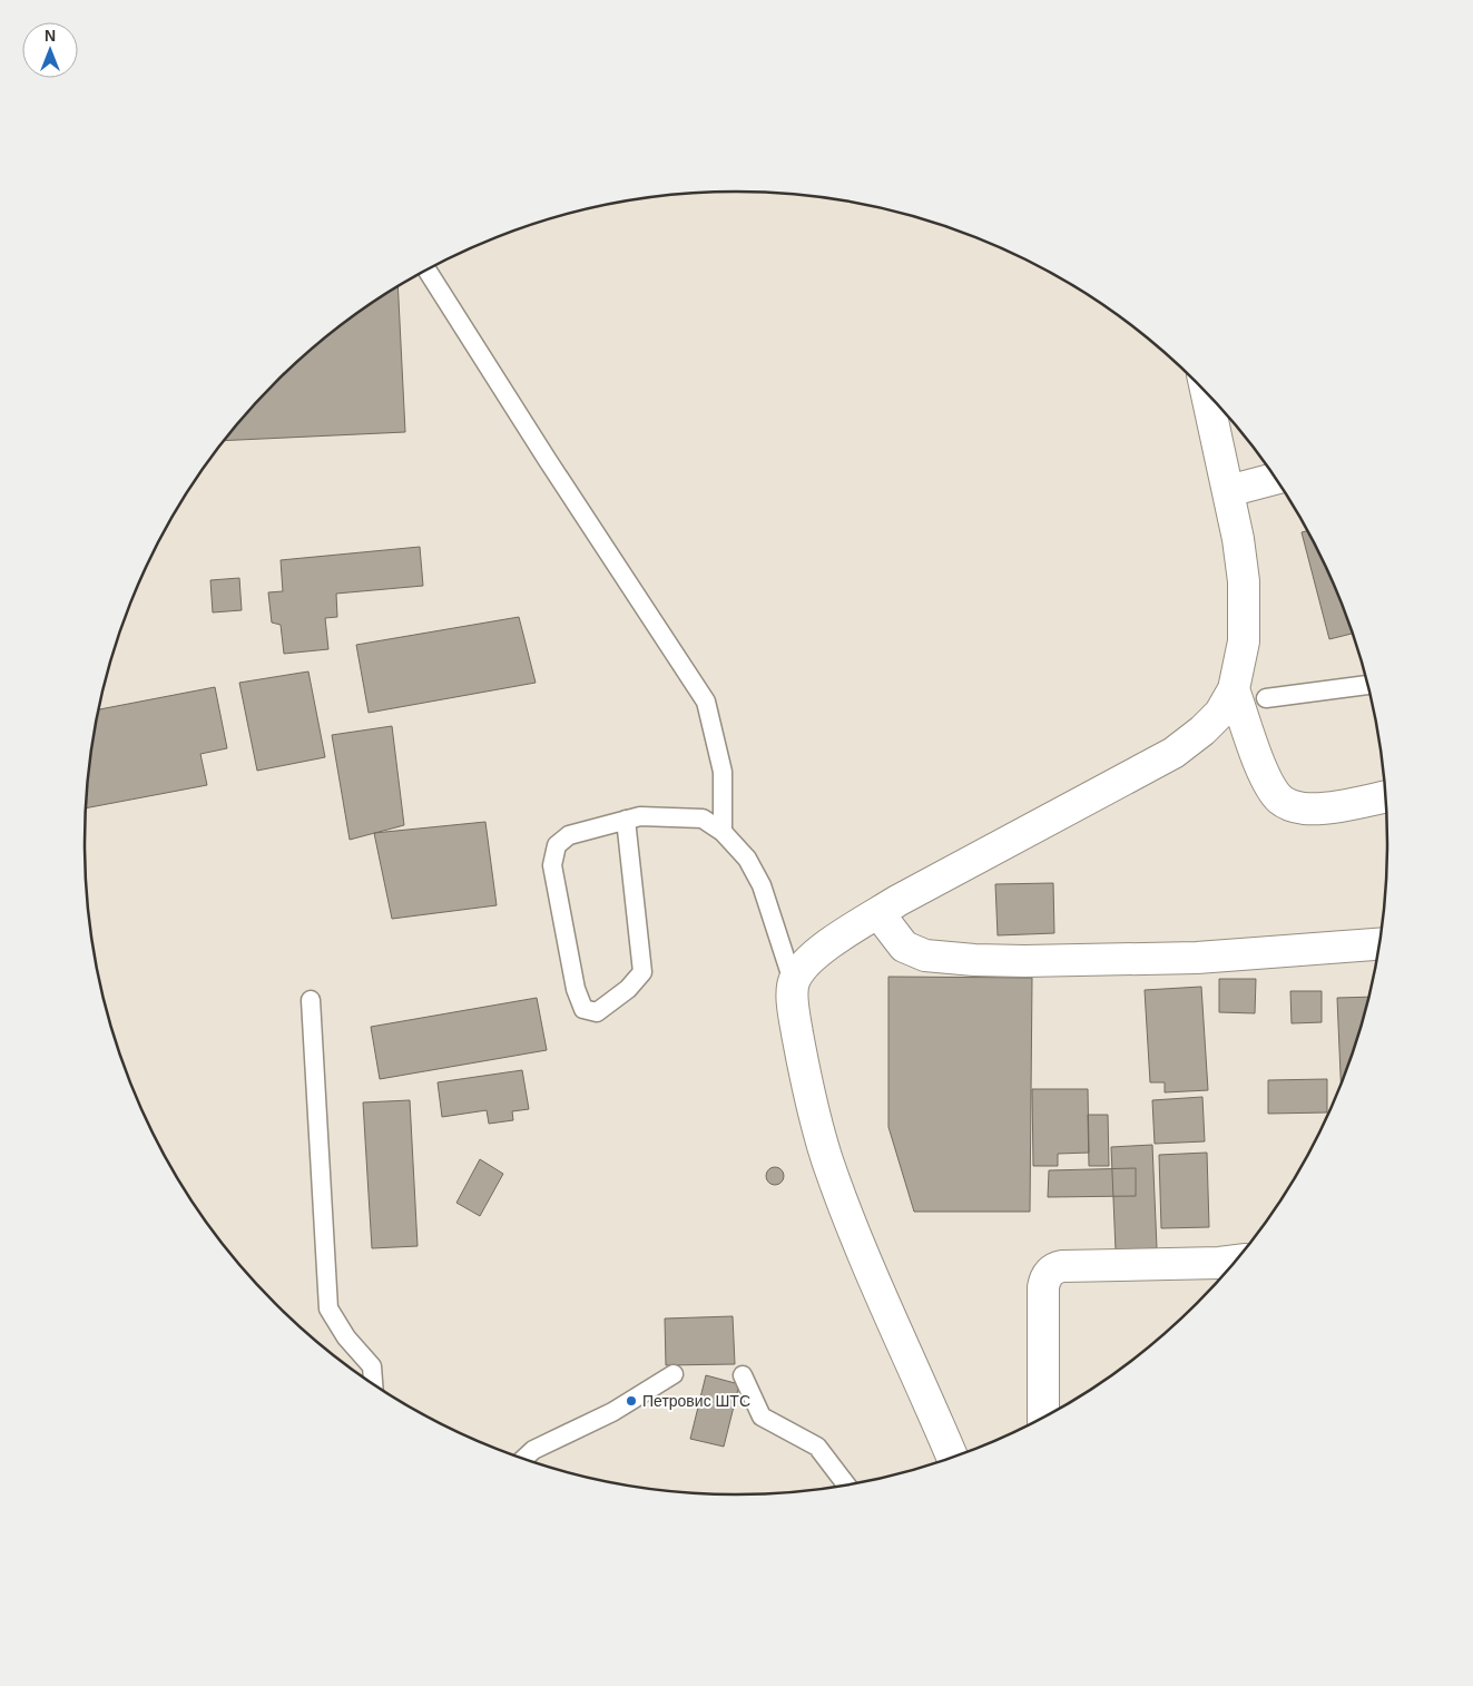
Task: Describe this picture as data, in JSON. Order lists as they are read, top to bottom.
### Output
{
  "places": ["Петровис ШТС"],
  "north": "top"
}
